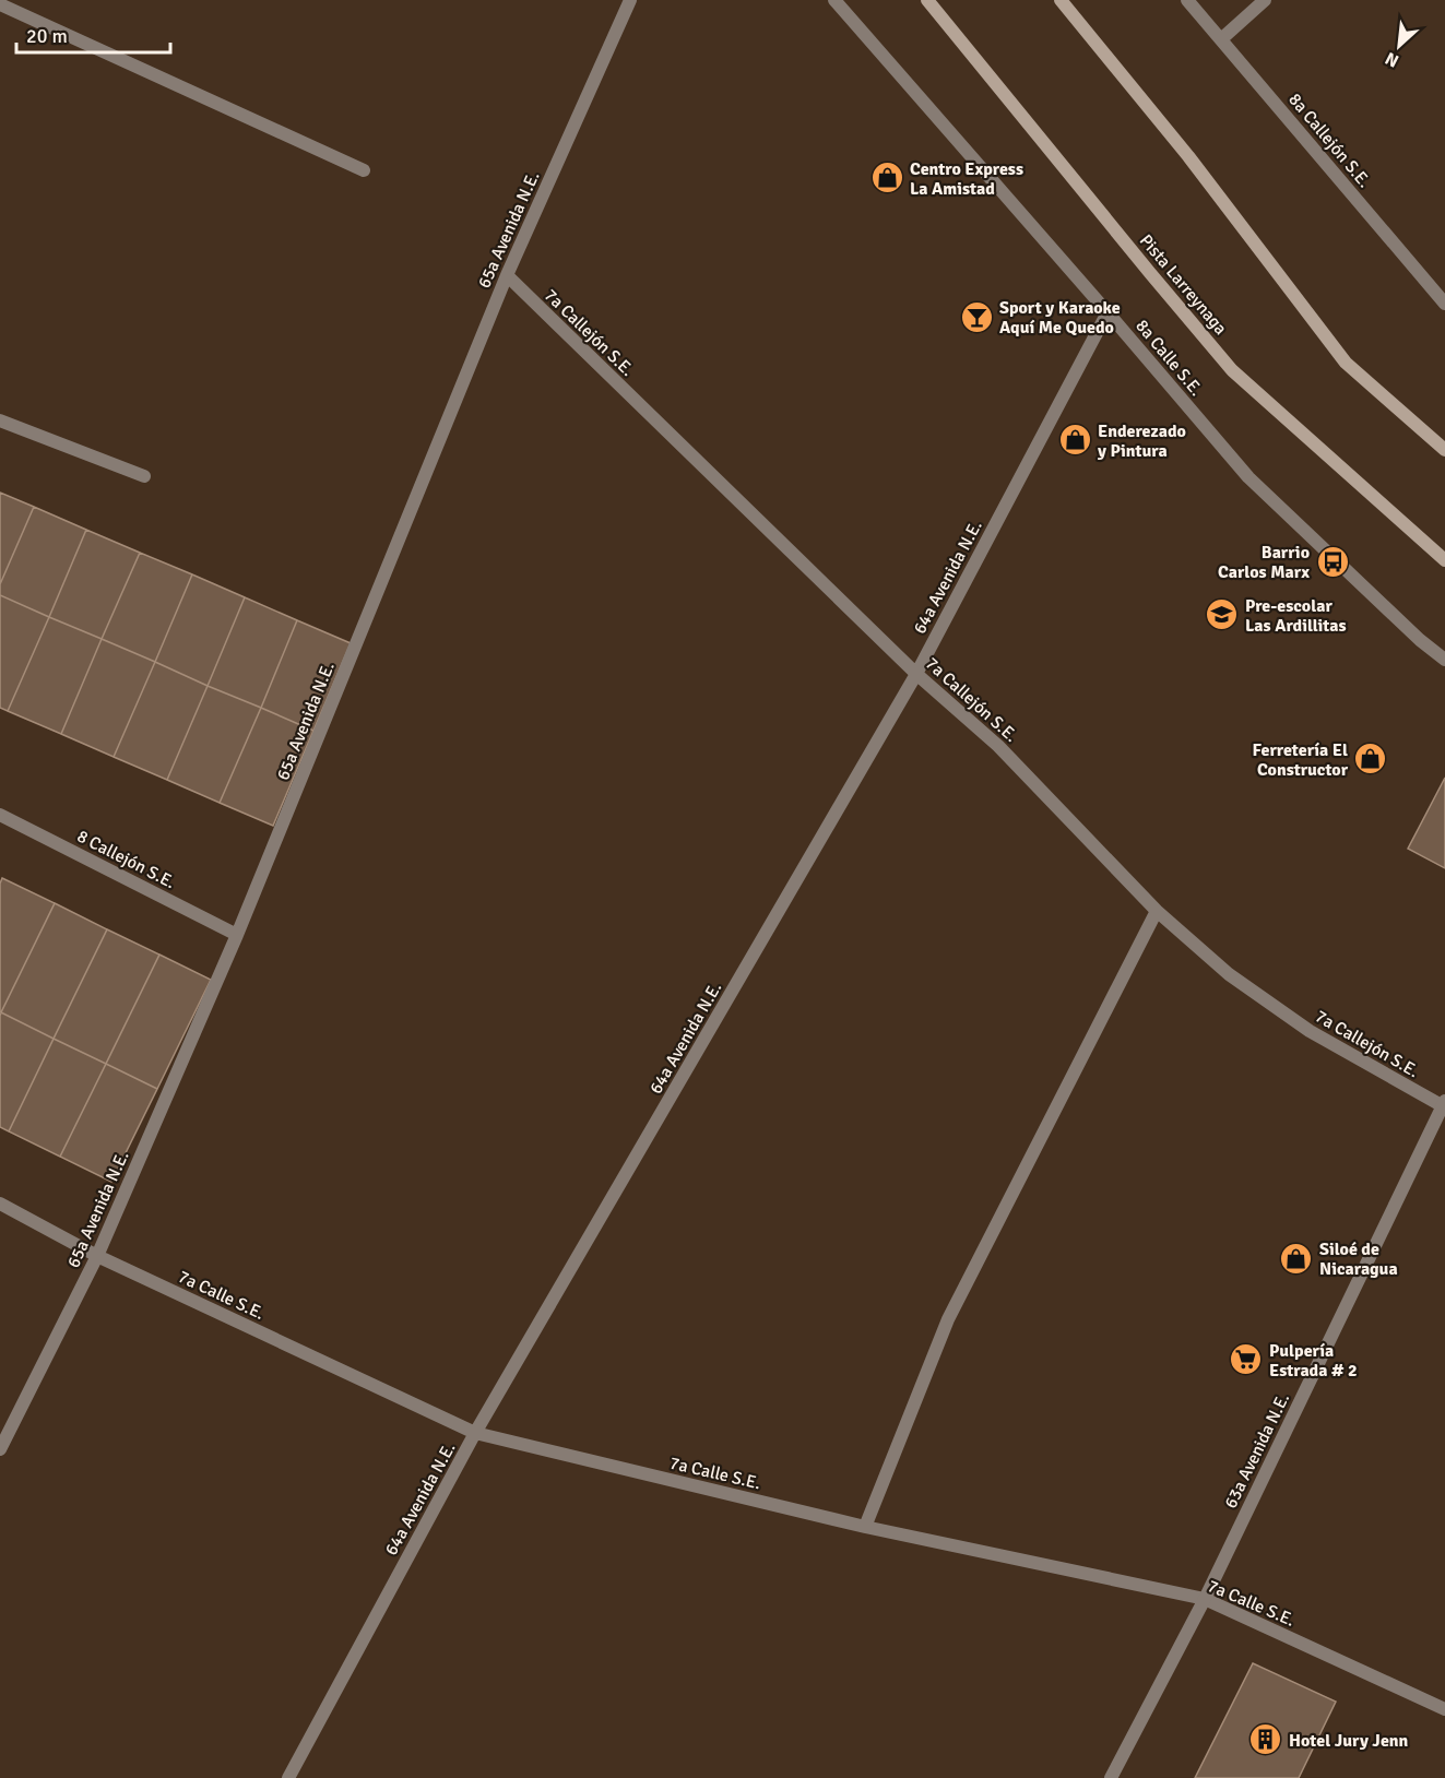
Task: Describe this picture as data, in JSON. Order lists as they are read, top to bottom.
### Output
{
  "streets": {
    "main road": ["Pista Larreynaga"],
    "street": [
      "8a Callejón S.E.",
      "65a Avenida N.E.",
      "7a Callejón S.E.",
      "8a Calle S.E.",
      "64a Avenida N.E.",
      "8 Callejón S.E.",
      "7a Calle S.E.",
      "63a Avenida N.E."
    ]
  },
  "crossings": [
    ["65a Avenida N.E.", "7a Callejón S.E."],
    ["65a Avenida N.E.", "8 Callejón S.E."],
    ["65a Avenida N.E.", "7a Calle S.E."],
    ["7a Callejón S.E.", "64a Avenida N.E."],
    ["7a Callejón S.E.", "63a Avenida N.E."],
    ["8a Calle S.E.", "64a Avenida N.E."],
    ["64a Avenida N.E.", "7a Calle S.E."],
    ["7a Calle S.E.", "63a Avenida N.E."]
  ],
  "places": {
    "shop": [
      "Centro Express La Amistad",
      "Enderezado y Pintura",
      "Ferretería El Constructor",
      "Siloé de Nicaragua"
    ],
    "bar": ["Sport y Karaoke Aquí Me Quedo"],
    "bus stop": ["Barrio Carlos Marx"],
    "school or university": ["Pre-escolar Las Ardillitas"],
    "supermarket": ["Pulpería Estrada # 2"],
    "building": ["Hotel Jury Jenn"]
  },
  "scale_bar": "20 m",
  "north": "bottom left"
}
